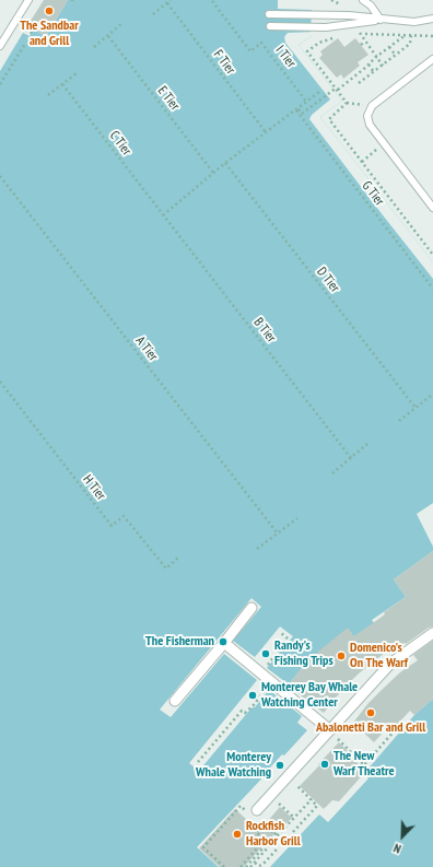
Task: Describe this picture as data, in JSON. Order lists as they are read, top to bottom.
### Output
{
  "streets": {
    "path": [
      "I Tier",
      "F Tier",
      "E Tier",
      "C Tier",
      "G Tier",
      "D Tier",
      "B Tier",
      "A Tier",
      "H Tier"
    ]
  },
  "crossings": [
    ["C Tier", "B Tier"]
  ],
  "places": [
    "The Sandbar and Grill",
    "The Fisherman",
    "Randy's Fishing Trips",
    "Domenico's On The Warf",
    "Monterey Bay Whale Watching Center",
    "Abalonetti Bar and Grill",
    "The New Warf Theatre",
    "Monterey Whale Watching",
    "Rockfish Harbor Grill"
  ],
  "north": "bottom left"
}
